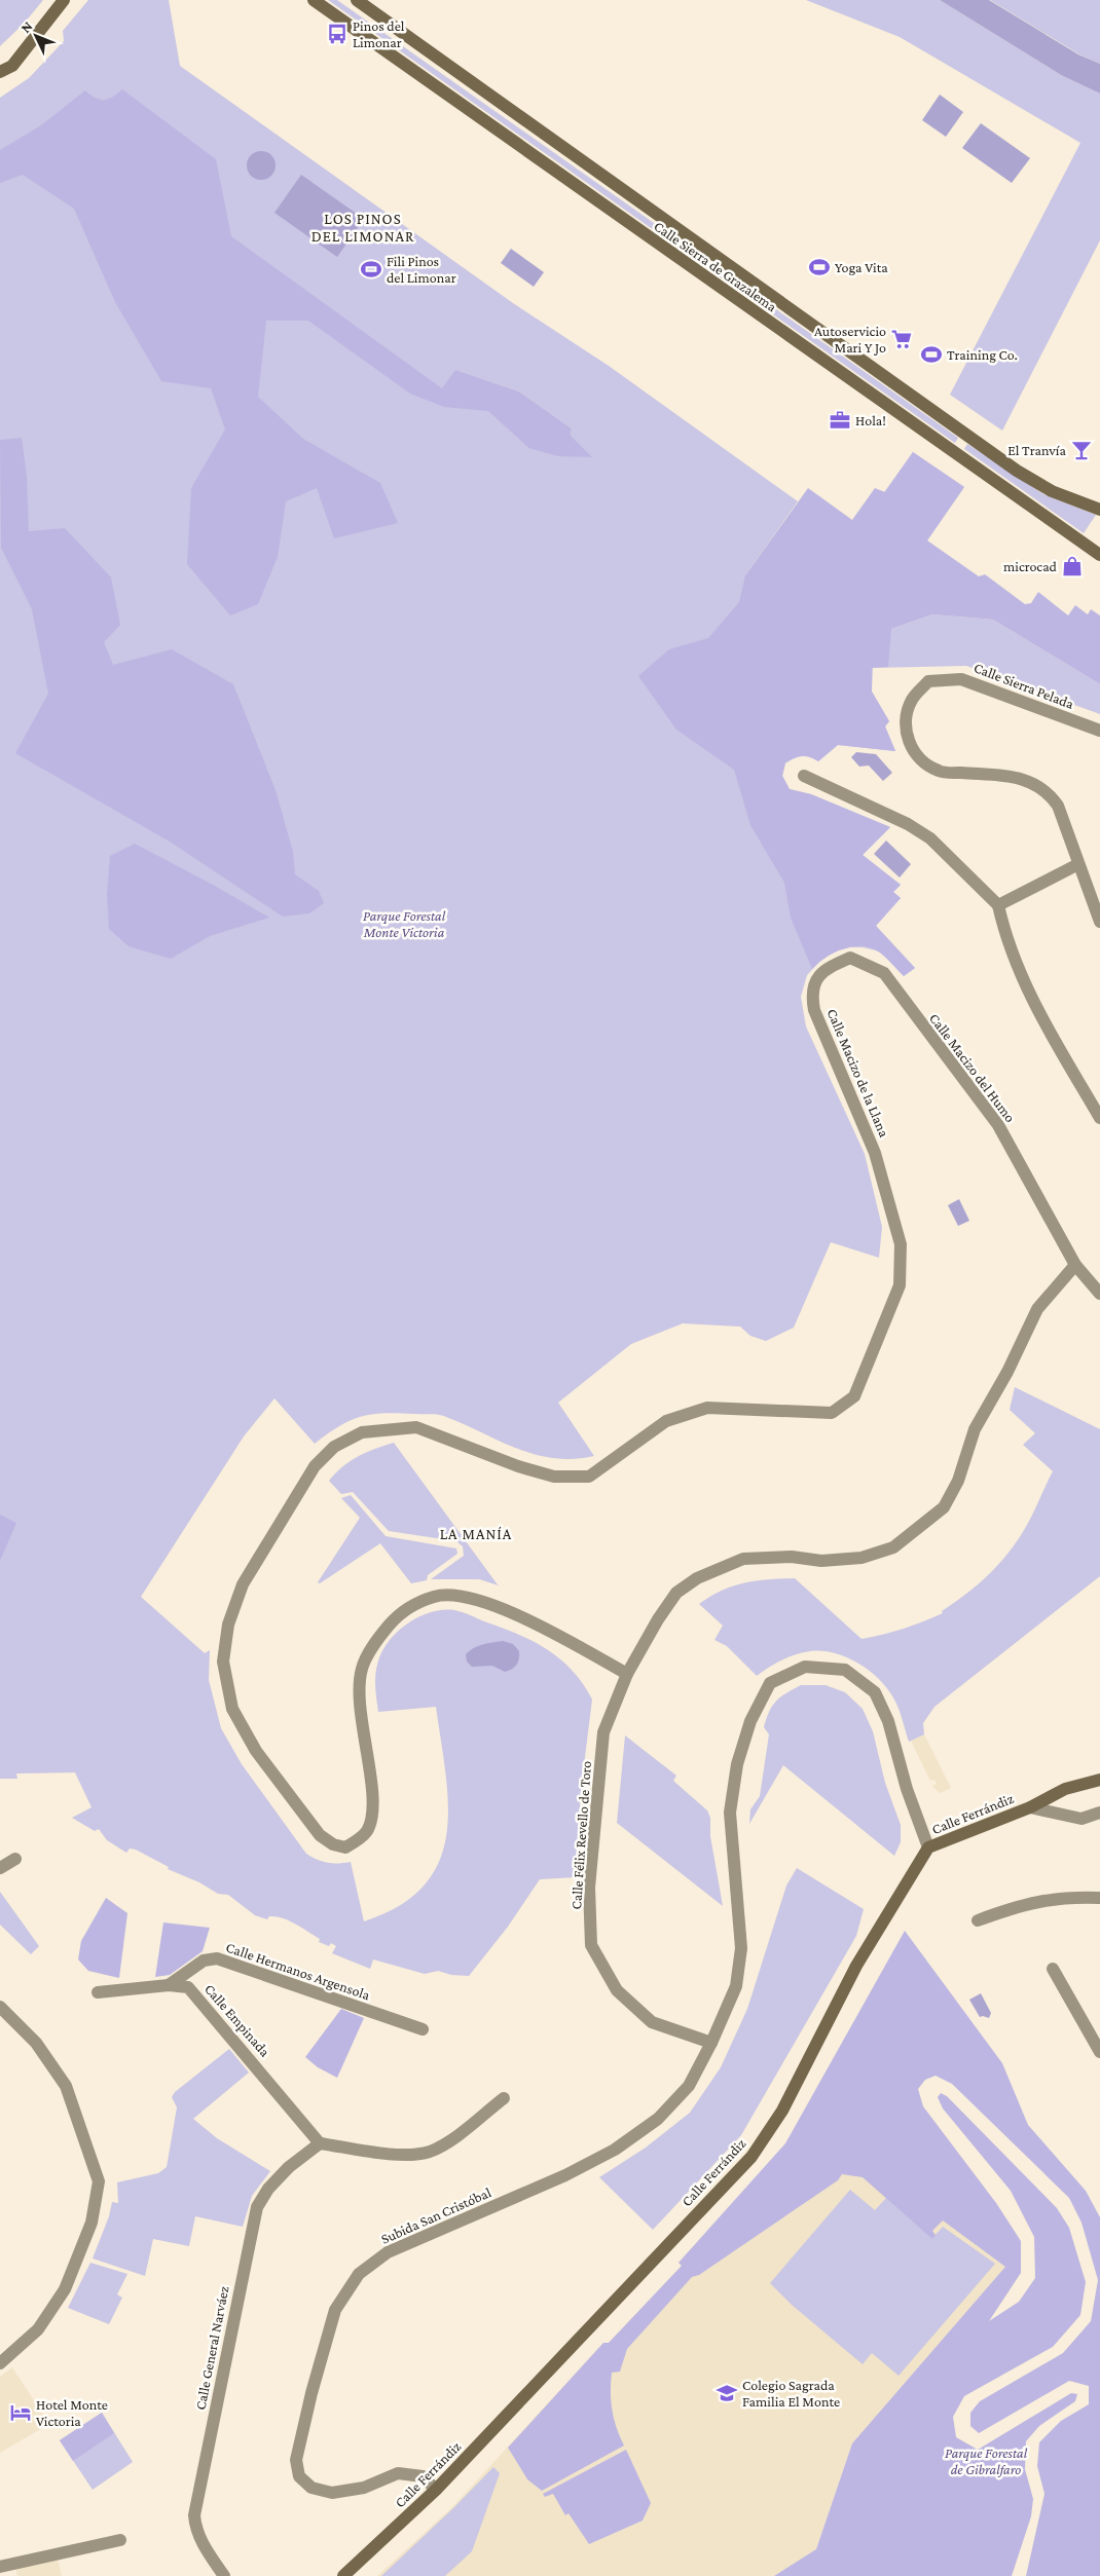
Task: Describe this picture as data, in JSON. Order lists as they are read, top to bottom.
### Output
{
  "streets": {
    "street": [
      "Calle Sierra de Grazalema",
      "Calle Sierra Pelada",
      "Calle Macizo del Humo",
      "Calle Macizo de la Llana",
      "Calle Ferrándiz",
      "Calle Félix Revello de Toro",
      "Calle Hermanos Argensola",
      "Calle Empinada",
      "Subida San Cristóbal",
      "Calle General Narváez"
    ]
  },
  "crossings": [
    ["Calle Macizo del Humo", "Calle Macizo de la Llana"],
    ["Calle Macizo del Humo", "Calle Félix Revello de Toro"],
    ["Calle Macizo de la Llana", "Calle Félix Revello de Toro"],
    ["Calle Ferrándiz", "Subida San Cristóbal"],
    ["Calle Félix Revello de Toro", "Subida San Cristóbal"],
    ["Calle Hermanos Argensola", "Calle Empinada"],
    ["Calle Empinada", "Calle General Narváez"]
  ],
  "districts": ["LOS PINOS DEL LIMONAR", "LA MANÍA"],
  "parks": ["Parque Forestal Monte Victoria", "Parque Forestal de Gibralfaro"],
  "places": {
    "bus stop": ["Pinos del Limonar"],
    "sports": ["Yoga Vita", "Fili Pinos del Limonar", "Training Co."],
    "supermarket": ["Autoservicio Mari Y Jo"],
    "office": ["Hola!"],
    "bar": ["El Tranvía"],
    "shop": ["microcad"],
    "school or university": ["Colegio Sagrada Familia El Monte"],
    "hotel": ["Hotel Monte Victoria"]
  },
  "north": "top left"
}
